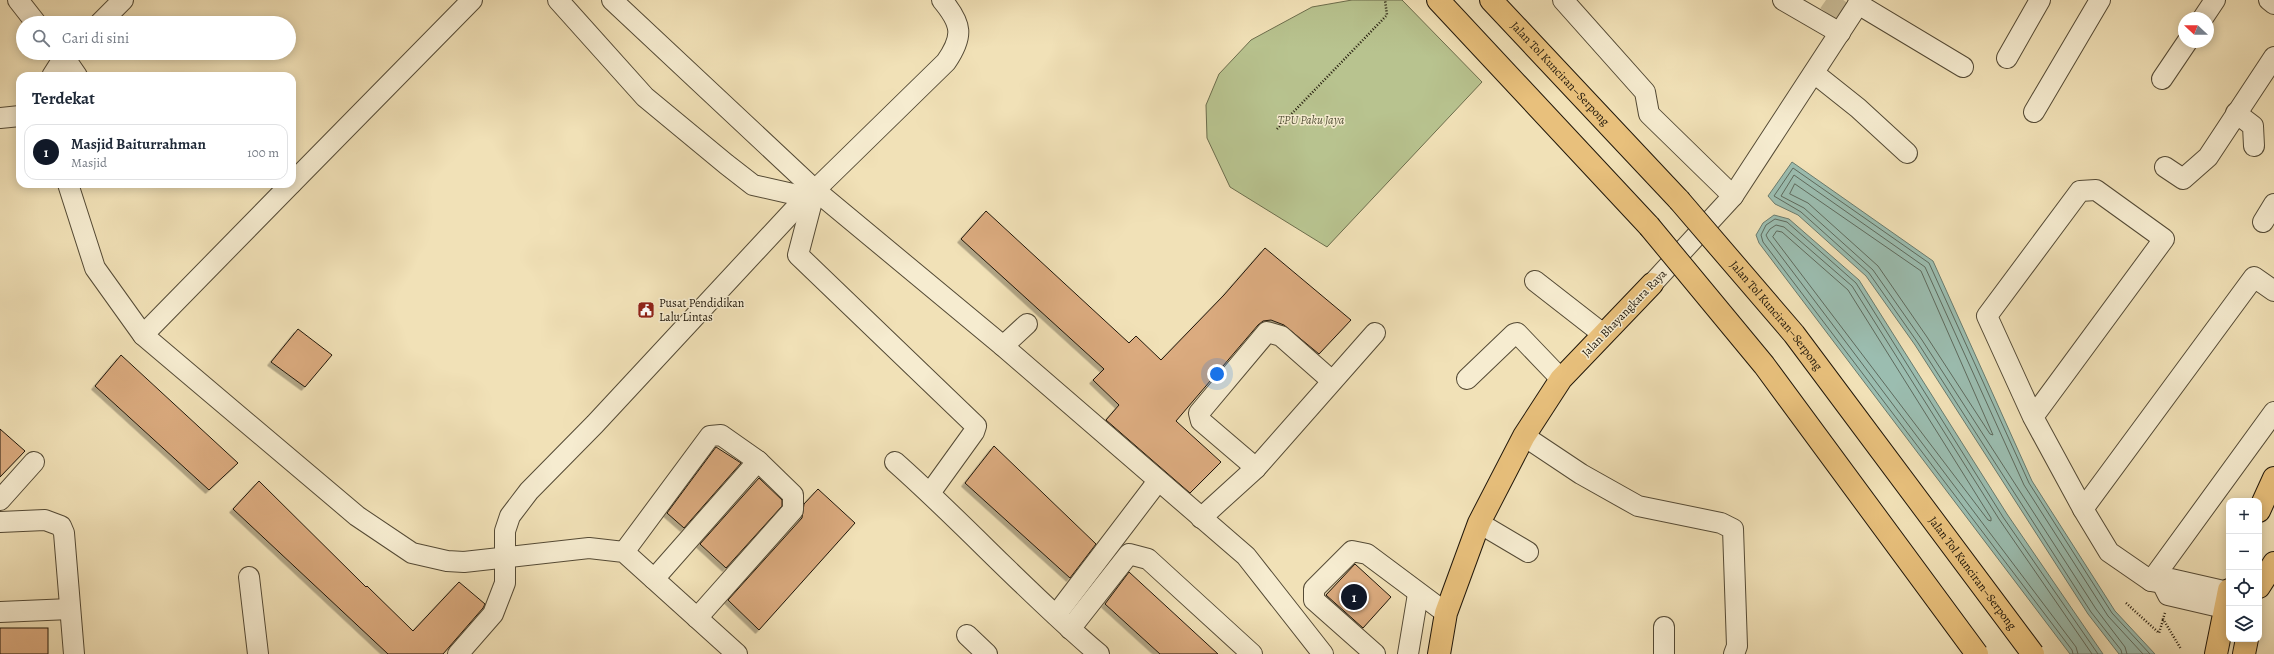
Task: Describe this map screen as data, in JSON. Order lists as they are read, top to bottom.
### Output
{
  "streets": {
    "main road": ["Jalan Tol Kunciran–Serpong", "Jalan Bhayangkara Raya"]
  },
  "parks": ["TPU Paku Jaya"],
  "places": {
    "public building": ["Pusat Pendidikan Lalu Lintas"]
  },
  "north": "left",
  "page": {
    "search": "Cari di sini",
    "heading": "Terdekat",
    "list": [
      {
        "mark": "1",
        "name": "Masjid Baiturrahman",
        "note": "Masjid",
        "value": "100 m"
      }
    ],
    "map_buttons": ["+", "−"],
    "pins": "1"
  }
}
